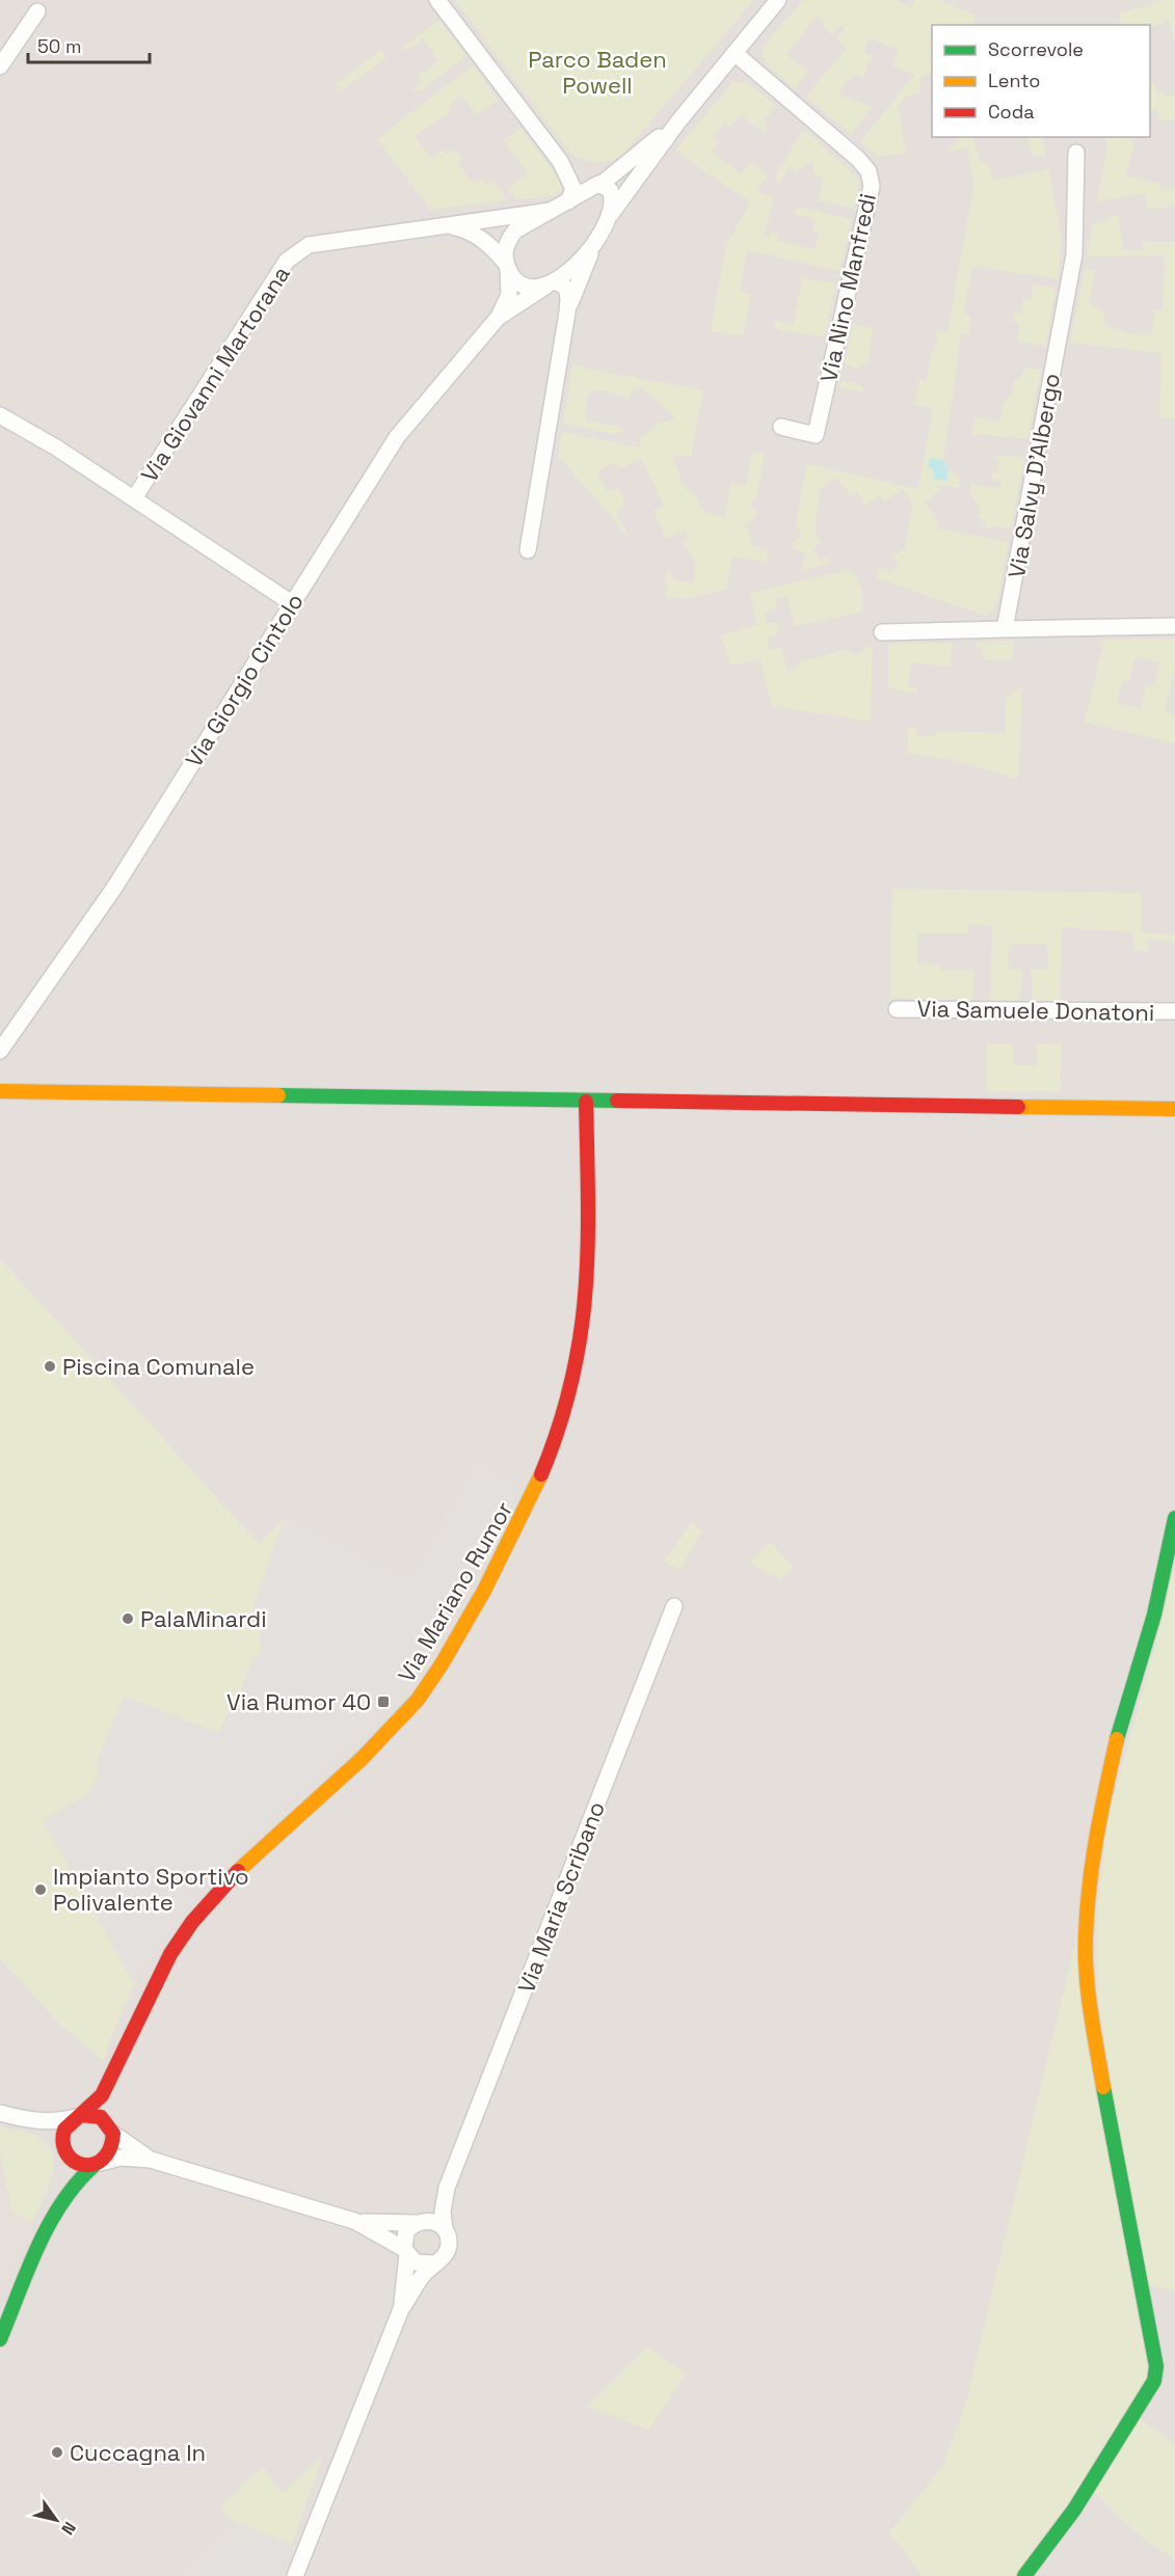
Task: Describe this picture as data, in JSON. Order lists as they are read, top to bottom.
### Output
{
  "streets": {
    "street": [
      "Via Nino Manfredi",
      "Via Giovanni Martorana",
      "Via Salvy D'Albergo",
      "Via Giorgio Cintolo",
      "Via Samuele Donatoni",
      "Via Mariano Rumor",
      "Via Maria Scribano"
    ]
  },
  "crossings": [
    ["Via Giovanni Martorana", "Via Giorgio Cintolo"]
  ],
  "parks": ["Parco Baden Powell"],
  "places": {
    "other": [
      "Piscina Comunale",
      "PalaMinardi",
      "Impianto Sportivo Polivalente",
      "Cuccagna In"
    ],
    "transit": ["Via Rumor 40"]
  },
  "legend": ["Scorrevole", "Lento", "Coda"],
  "scale_bar": "50 m",
  "north": "bottom right"
}
